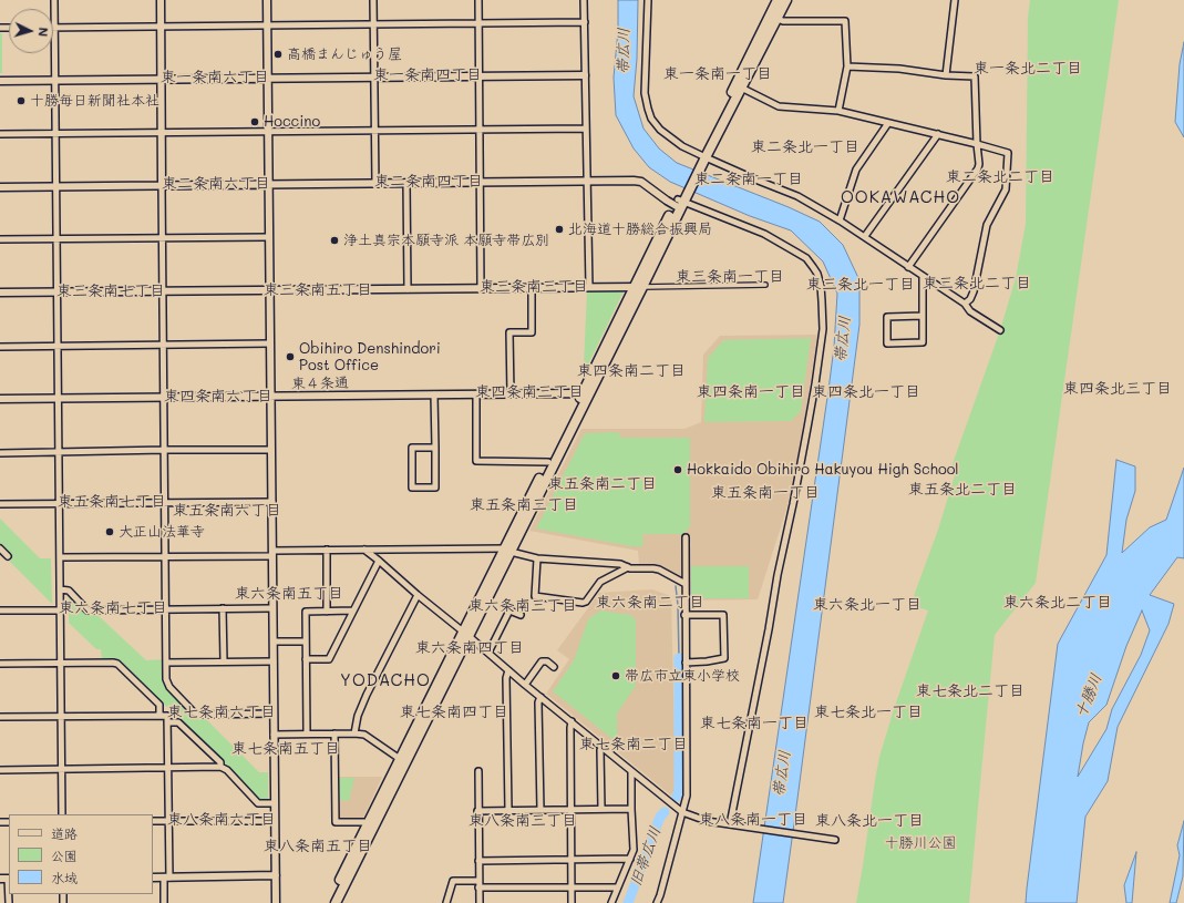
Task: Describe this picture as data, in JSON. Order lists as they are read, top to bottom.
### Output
{
  "streets": {
    "street": ["東４条通"]
  },
  "districts": [
    "東一条北二丁目",
    "東一条南一丁目",
    "東一条南四丁目",
    "東一条南六丁目",
    "東二条北一丁目",
    "東二条北二丁目",
    "東二条南一丁目",
    "東二条南四丁目",
    "東二条南六丁目",
    "OOKAWACHO",
    "東三条南一丁目",
    "東三条北二丁目",
    "東三条北一丁目",
    "東三条南三丁目",
    "東三条南五丁目",
    "東三条南七丁目",
    "東四条南二丁目",
    "東四条北三丁目",
    "東四条南三丁目",
    "東四条南一丁目",
    "東四条北一丁目",
    "東四条南六丁目",
    "東五条南二丁目",
    "東五条北二丁目",
    "東五条南一丁目",
    "東五条南七丁目",
    "東五条南三丁目",
    "東五条南六丁目",
    "東六条南五丁目",
    "東六条南二丁目",
    "東六条北二丁目",
    "東六条北一丁目",
    "東六条南三丁目",
    "東六条南七丁目",
    "東六条南四丁目",
    "YODACHO",
    "東七条北二丁目",
    "東七条南六丁目",
    "東七条南四丁目",
    "東七条北一丁目",
    "東七条南一丁目",
    "東七条南二丁目",
    "東七条南五丁目",
    "東八条南六丁目",
    "東八条南一丁目",
    "東八条南三丁目",
    "東八条北一丁目",
    "東八条南五丁目"
  ],
  "water": ["帯広川", "十勝川", "旧帯広川"],
  "parks": ["十勝川公園"],
  "places": [
    "高橋まんじゅう屋",
    "十勝毎日新聞社本社",
    "Hoccino",
    "北海道十勝総合振興局",
    "浄土真宗本願寺派 本願寺帯広別",
    "Obihiro Denshindori Post Office",
    "Hokkaido Obihiro Hakuyou High School",
    "大正山法華寺",
    "帯広市立東小学校"
  ],
  "legend": ["道路", "公園", "水域"],
  "north": "right"
}
